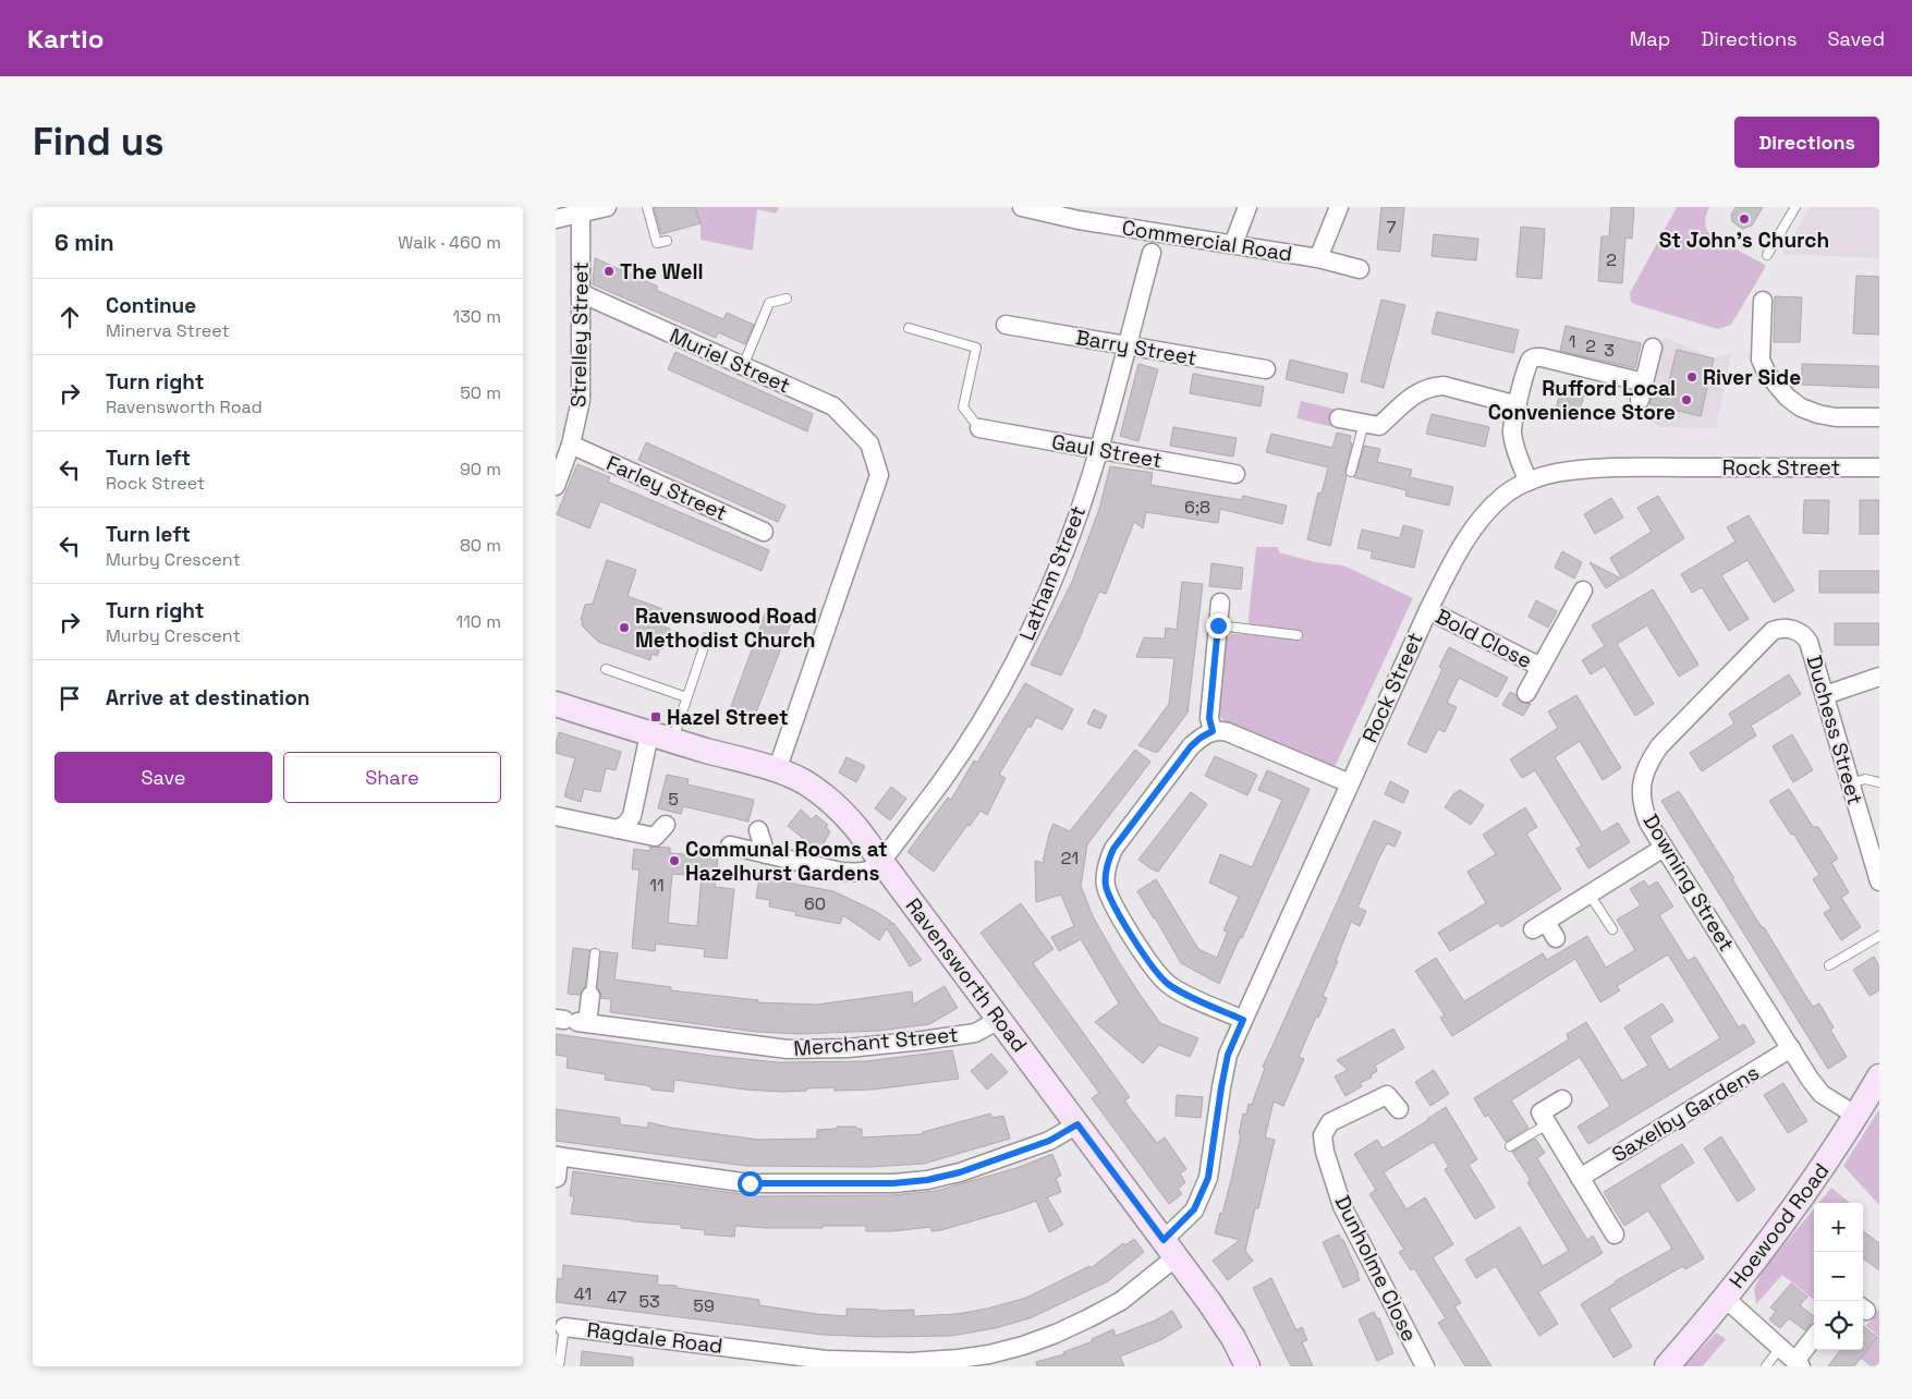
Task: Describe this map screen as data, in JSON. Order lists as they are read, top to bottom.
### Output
{
  "streets": {
    "street": [
      "Commercial Road",
      "Strelley Street",
      "Barry Street",
      "Muriel Street",
      "Gaul Street",
      "Rock Street",
      "Farley Street",
      "Latham Street",
      "Bold Close",
      "Duchess Street",
      "Downing Street",
      "Ravensworth Road",
      "Merchant Street",
      "Saxelby Gardens",
      "Hoewood Road",
      "Dunholme Close",
      "Ragdale Road"
    ]
  },
  "crossings": [
    ["Strelley Street", "Muriel Street"],
    ["Strelley Street", "Farley Street"],
    ["Barry Street", "Latham Street"],
    ["Muriel Street", "Ravensworth Road"],
    ["Gaul Street", "Latham Street"],
    ["Rock Street", "Bold Close"],
    ["Rock Street", "Ravensworth Road"],
    ["Rock Street", "Ragdale Road"],
    ["Latham Street", "Ravensworth Road"],
    ["Duchess Street", "Downing Street"],
    ["Downing Street", "Saxelby Gardens"],
    ["Downing Street", "Hoewood Road"],
    ["Ravensworth Road", "Merchant Street"],
    ["Ravensworth Road", "Ragdale Road"]
  ],
  "places": {
    "other": [
      "St John's Church",
      "The Well",
      "River Side",
      "Rufford Local Convenience Store",
      "Ravenswood Road Methodist Church",
      "Communal Rooms at Hazelhurst Gardens"
    ],
    "transit": ["Hazel Street"]
  },
  "house_numbers": [
    "7",
    "2",
    "1",
    "2",
    "3",
    "6;8",
    "5",
    "21",
    "11",
    "60",
    "41",
    "47",
    "53",
    "59"
  ],
  "page": {
    "header": "Kartio",
    "nav": ["Map", "Directions", "Saved"],
    "buttons": [
      "Directions",
      ["Save", "Share"]
    ],
    "title": "Find us",
    "heading": ["6 min", "Walk · 460 m"],
    "list": [
      ["Continue", "Minerva Street", "130 m"],
      ["Turn right", "Ravensworth Road", "50 m"],
      ["Turn left", "Rock Street", "90 m"],
      ["Turn left", "Murby Crescent", "80 m"],
      ["Turn right", "Murby Crescent", "110 m"],
      "Arrive at destination"
    ],
    "map_buttons": ["+", "−"]
  }
}
